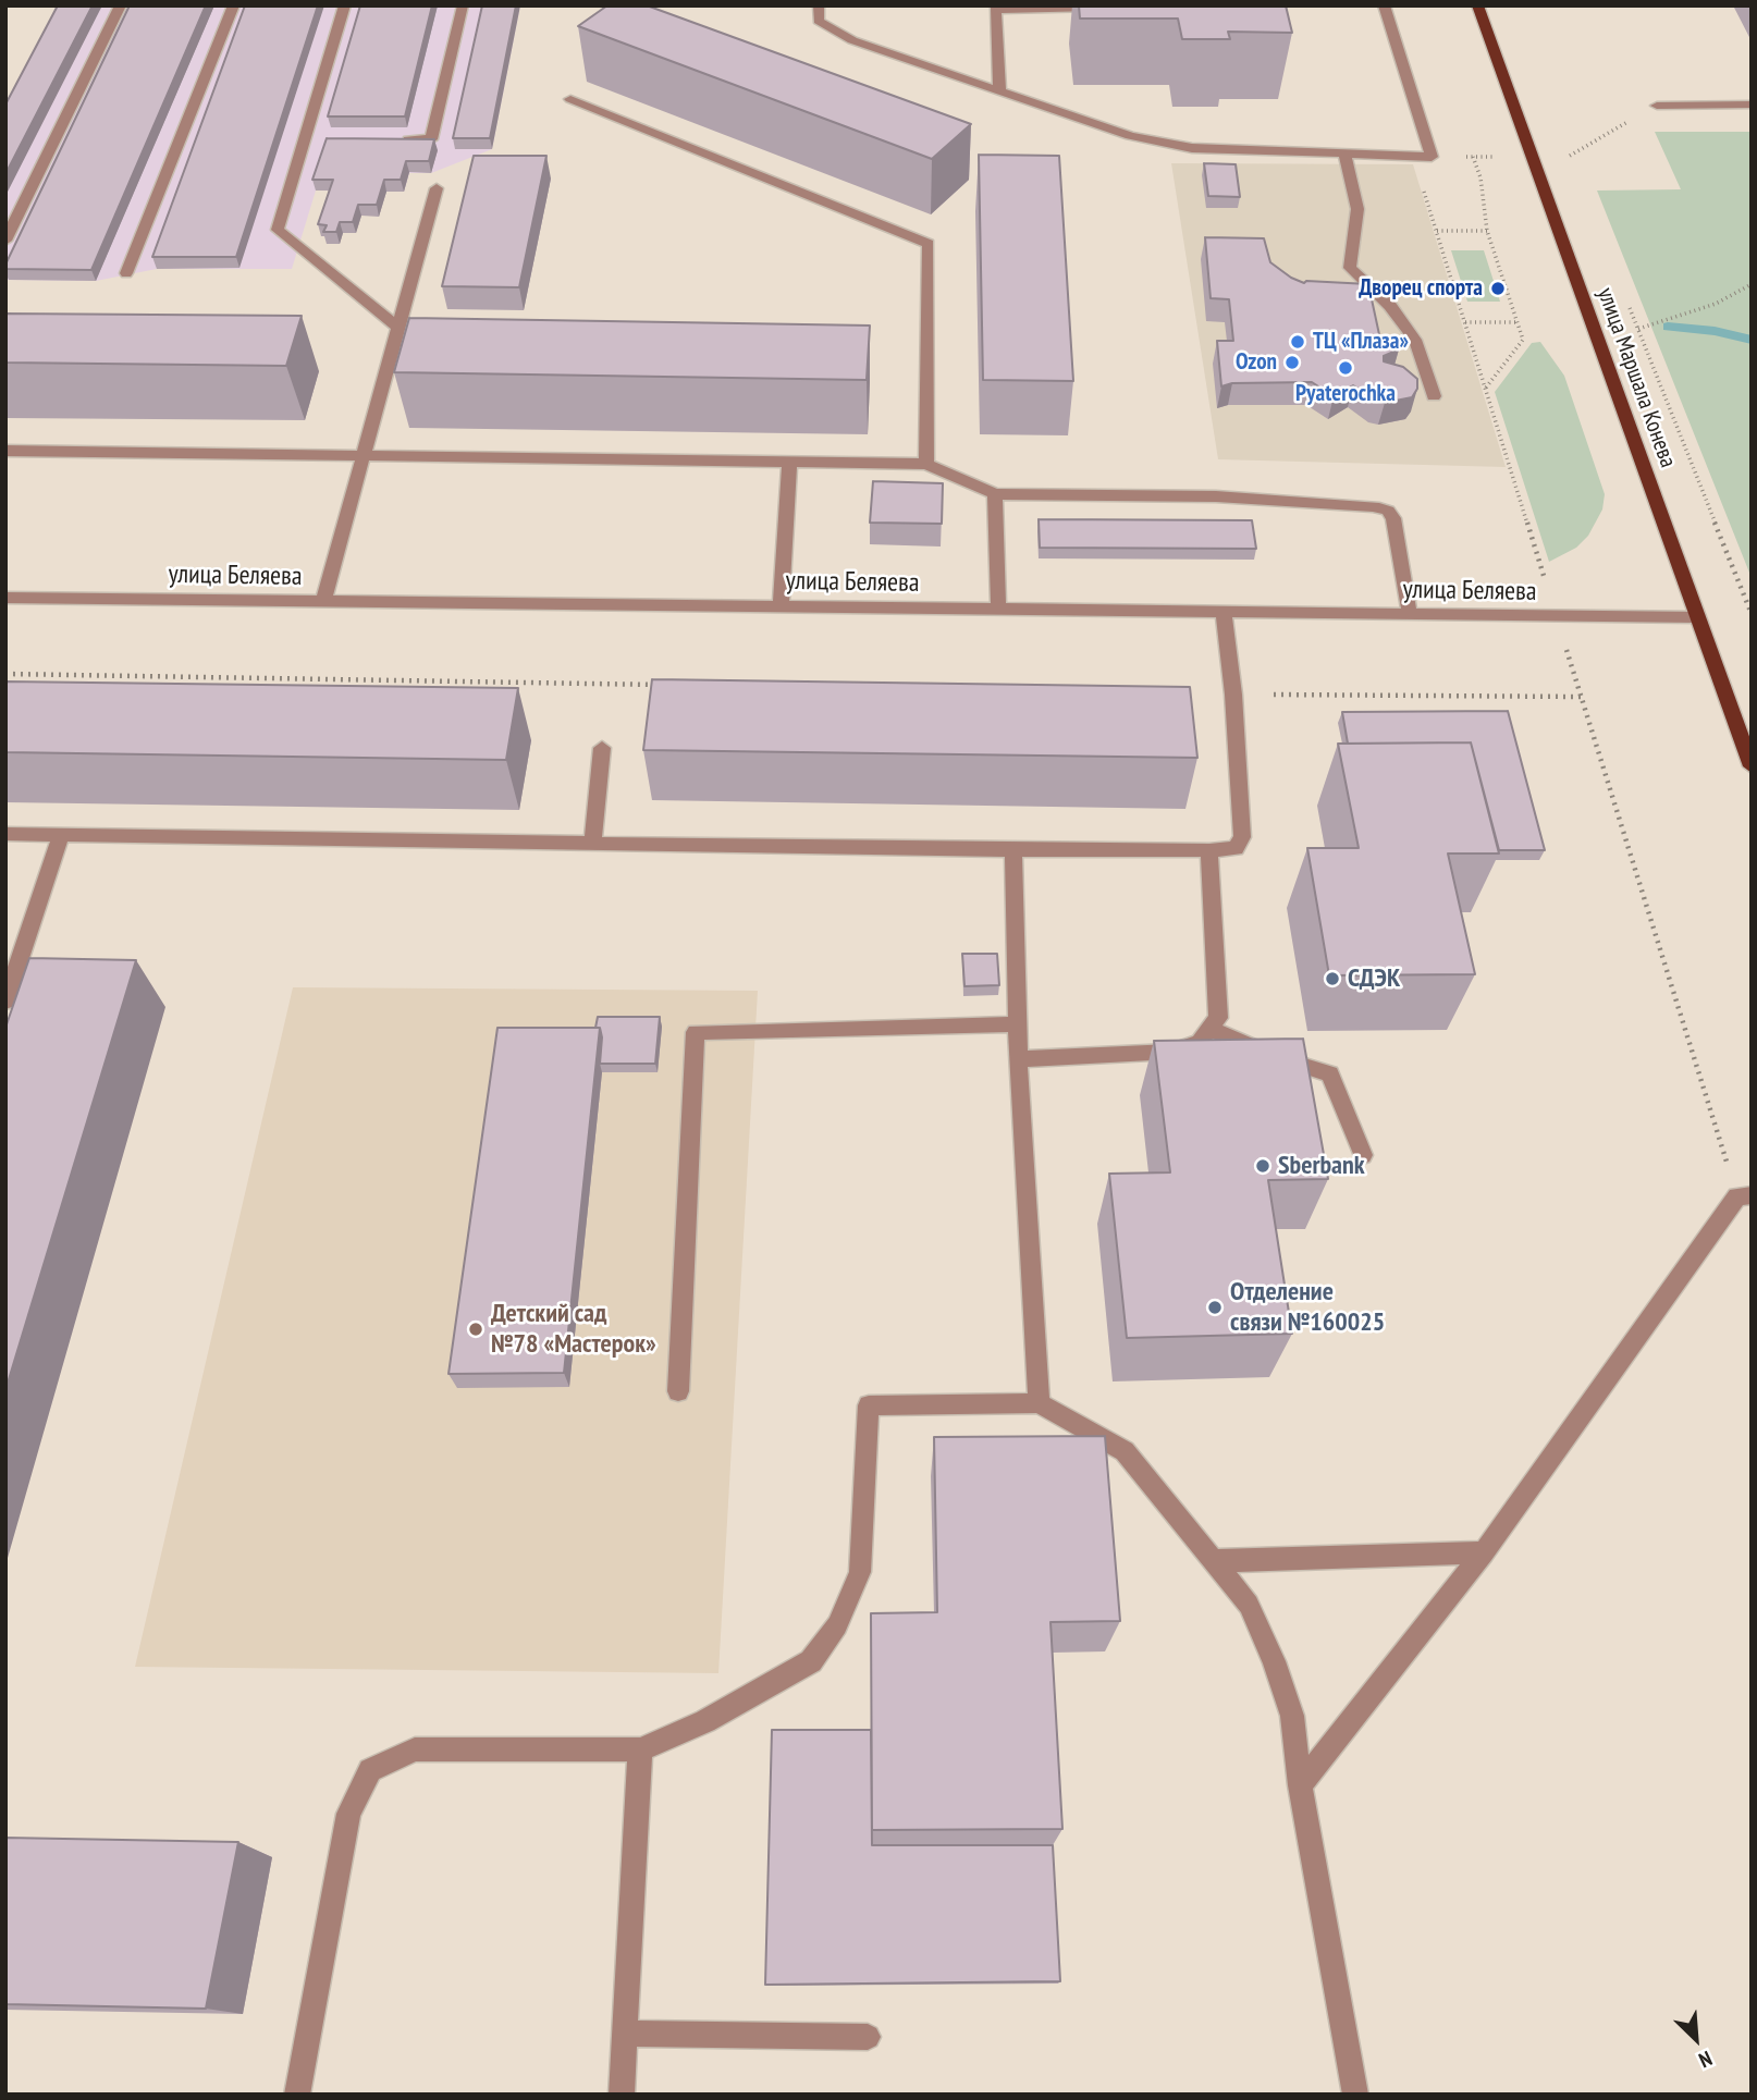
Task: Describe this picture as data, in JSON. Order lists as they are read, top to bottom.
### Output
{
  "streets": {
    "main road": ["улица Маршала Конева"],
    "street": ["улица Беляева"]
  },
  "crossings": [
    ["улица Маршала Конева", "улица Беляева"]
  ],
  "places": [
    "Дворец спорта",
    "ТЦ «Плаза»",
    "Ozon",
    "Pyaterochka",
    "СДЭК",
    "Sberbank",
    "Отделение связи №160025",
    "Детский сад №78 «Мастерок»"
  ],
  "north": "bottom right"
}
